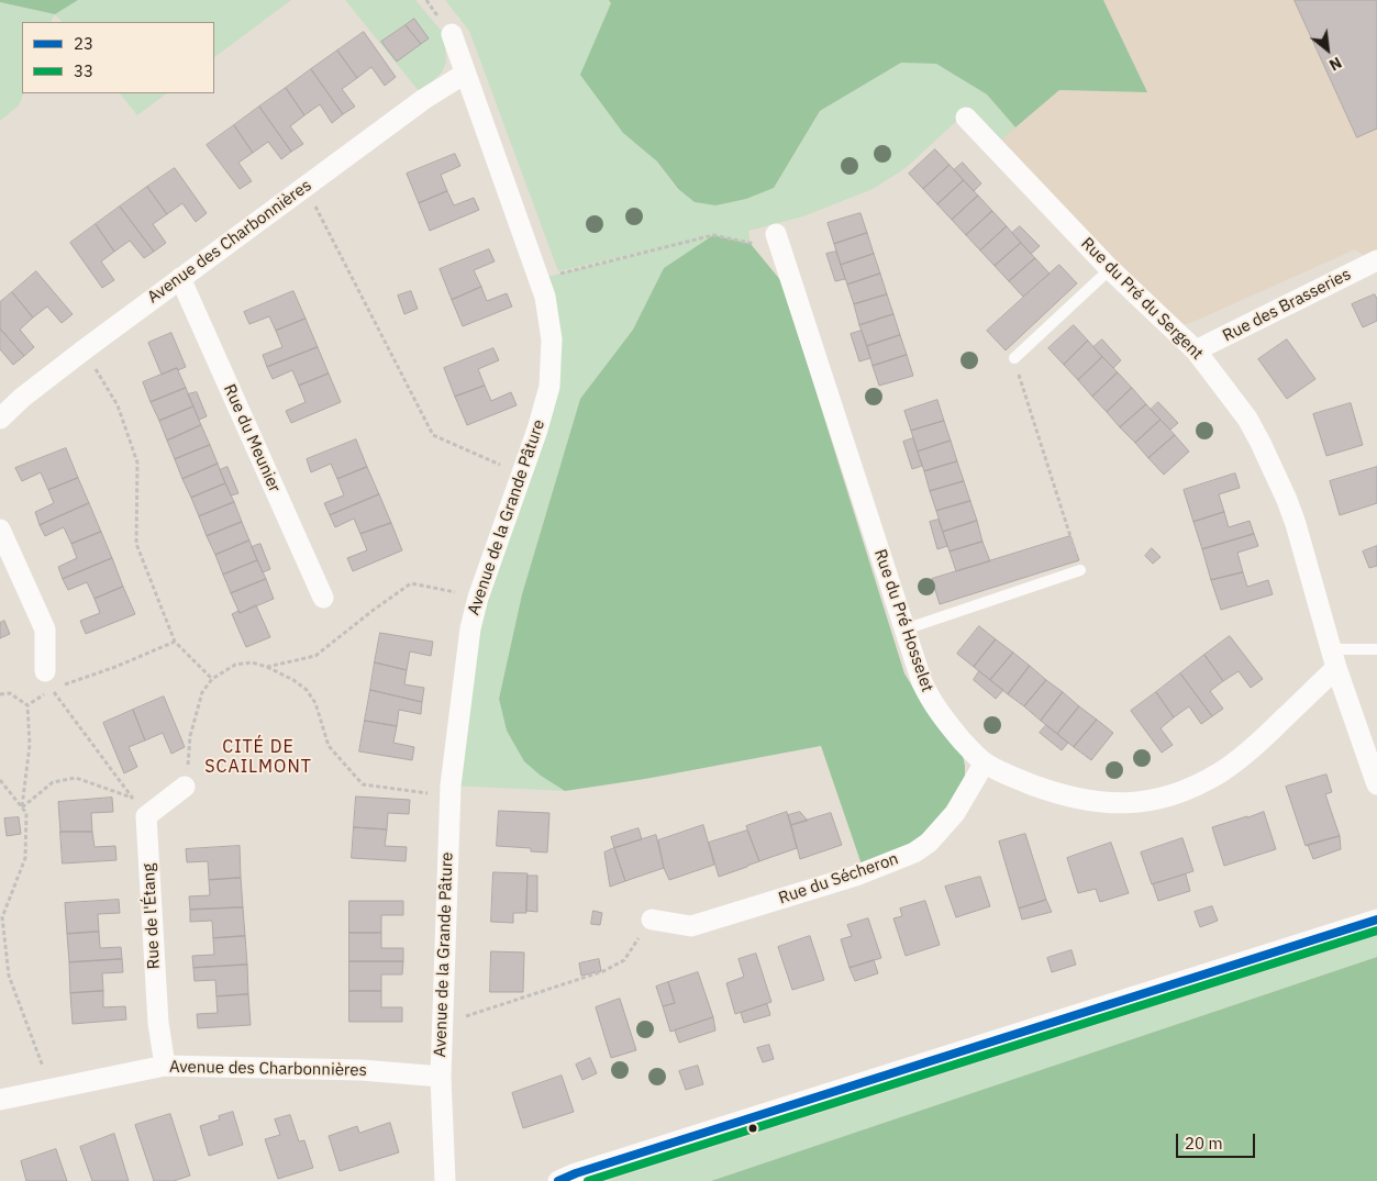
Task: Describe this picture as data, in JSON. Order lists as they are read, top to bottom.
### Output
{
  "streets": {
    "street": [
      "Avenue des Charbonnières",
      "Rue du Pré du Sergent",
      "Rue des Brasseries",
      "Rue du Meunier",
      "Avenue de la Grande Pâture",
      "Rue du Pré Hosselet",
      "Rue du Sécheron",
      "Rue de l'Étang"
    ]
  },
  "crossings": [
    ["Avenue des Charbonnières", "Rue du Meunier"],
    ["Avenue des Charbonnières", "Avenue de la Grande Pâture"],
    ["Avenue des Charbonnières", "Rue de l'Étang"],
    ["Rue du Pré du Sergent", "Rue des Brasseries"],
    ["Rue du Pré du Sergent", "Rue du Pré Hosselet"],
    ["Rue du Pré Hosselet", "Rue du Sécheron"]
  ],
  "districts": ["CITÉ DE SCAILMONT"],
  "lines": ["transit line 23", "transit line 33"],
  "legend": ["23", "33"],
  "scale_bar": "20 m",
  "north": "bottom right"
}
